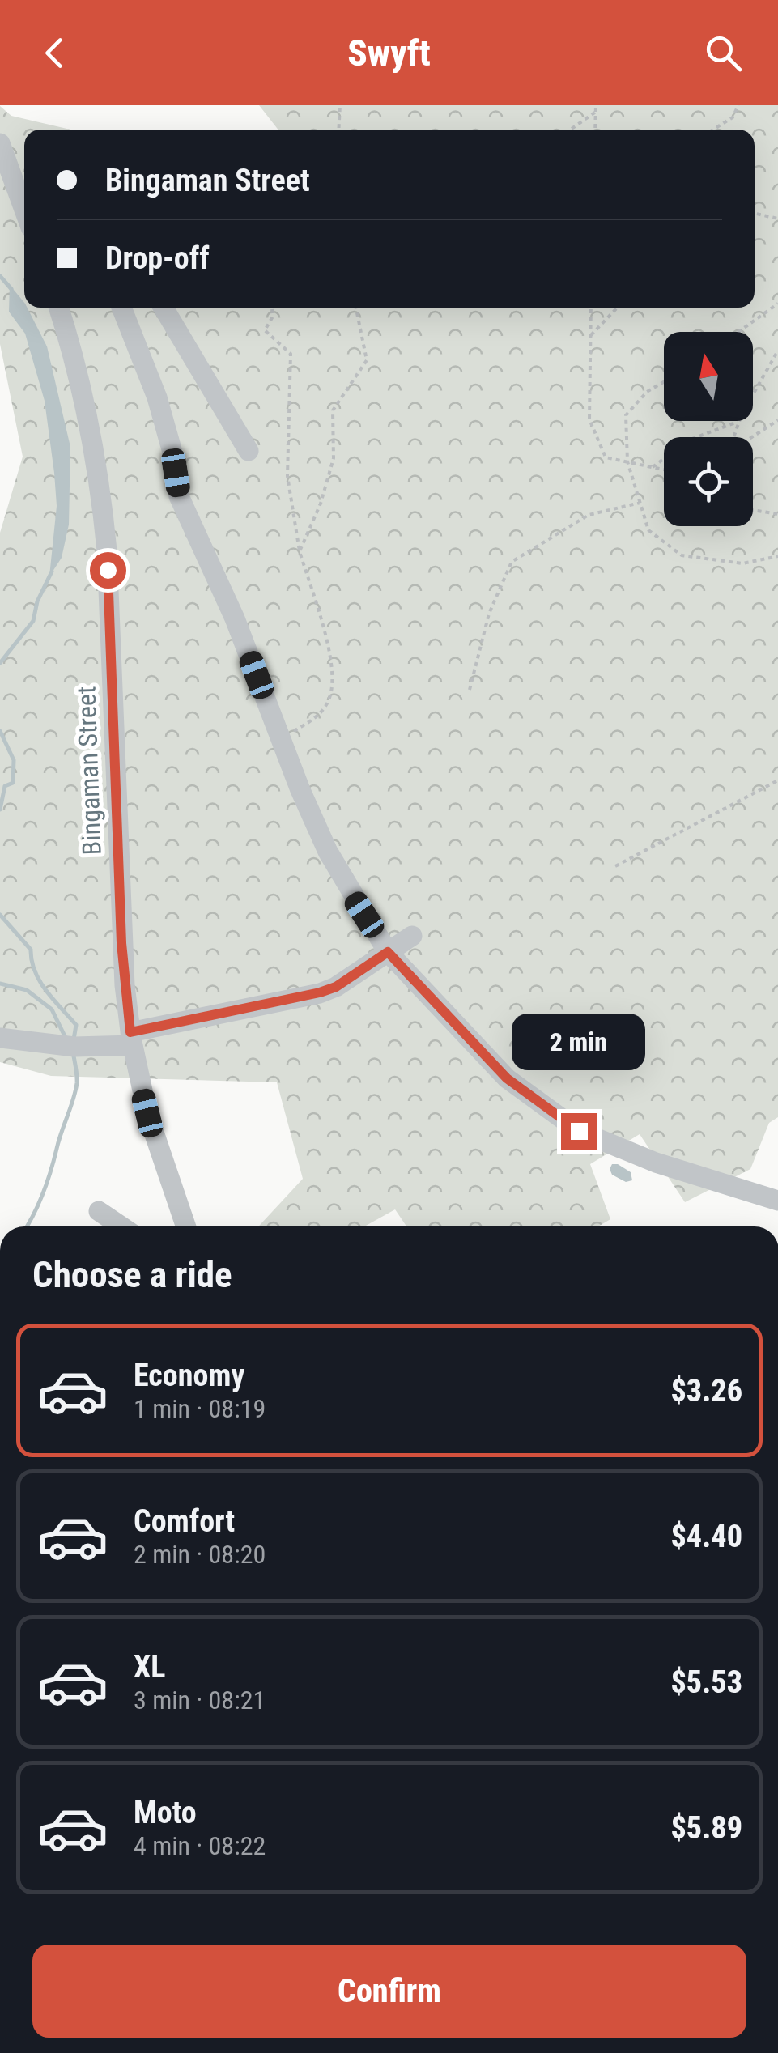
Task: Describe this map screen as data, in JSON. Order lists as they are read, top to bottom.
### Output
{
  "streets": {
    "street": ["Bingaman Street"]
  },
  "north": "top",
  "page": {
    "header": "Swyft",
    "banner": ["Bingaman Street", "Drop-off"],
    "bubble": "2 min",
    "heading": "Choose a ride",
    "list": [
      {
        "name": "Economy",
        "note": "1 min · 08:19",
        "value": "$3.26"
      },
      {
        "name": "Comfort",
        "note": "2 min · 08:20",
        "value": "$4.40"
      },
      {
        "name": "XL",
        "note": "3 min · 08:21",
        "value": "$5.53"
      },
      {
        "name": "Moto",
        "note": "4 min · 08:22",
        "value": "$5.89"
      }
    ],
    "buttons": "Confirm"
  }
}
